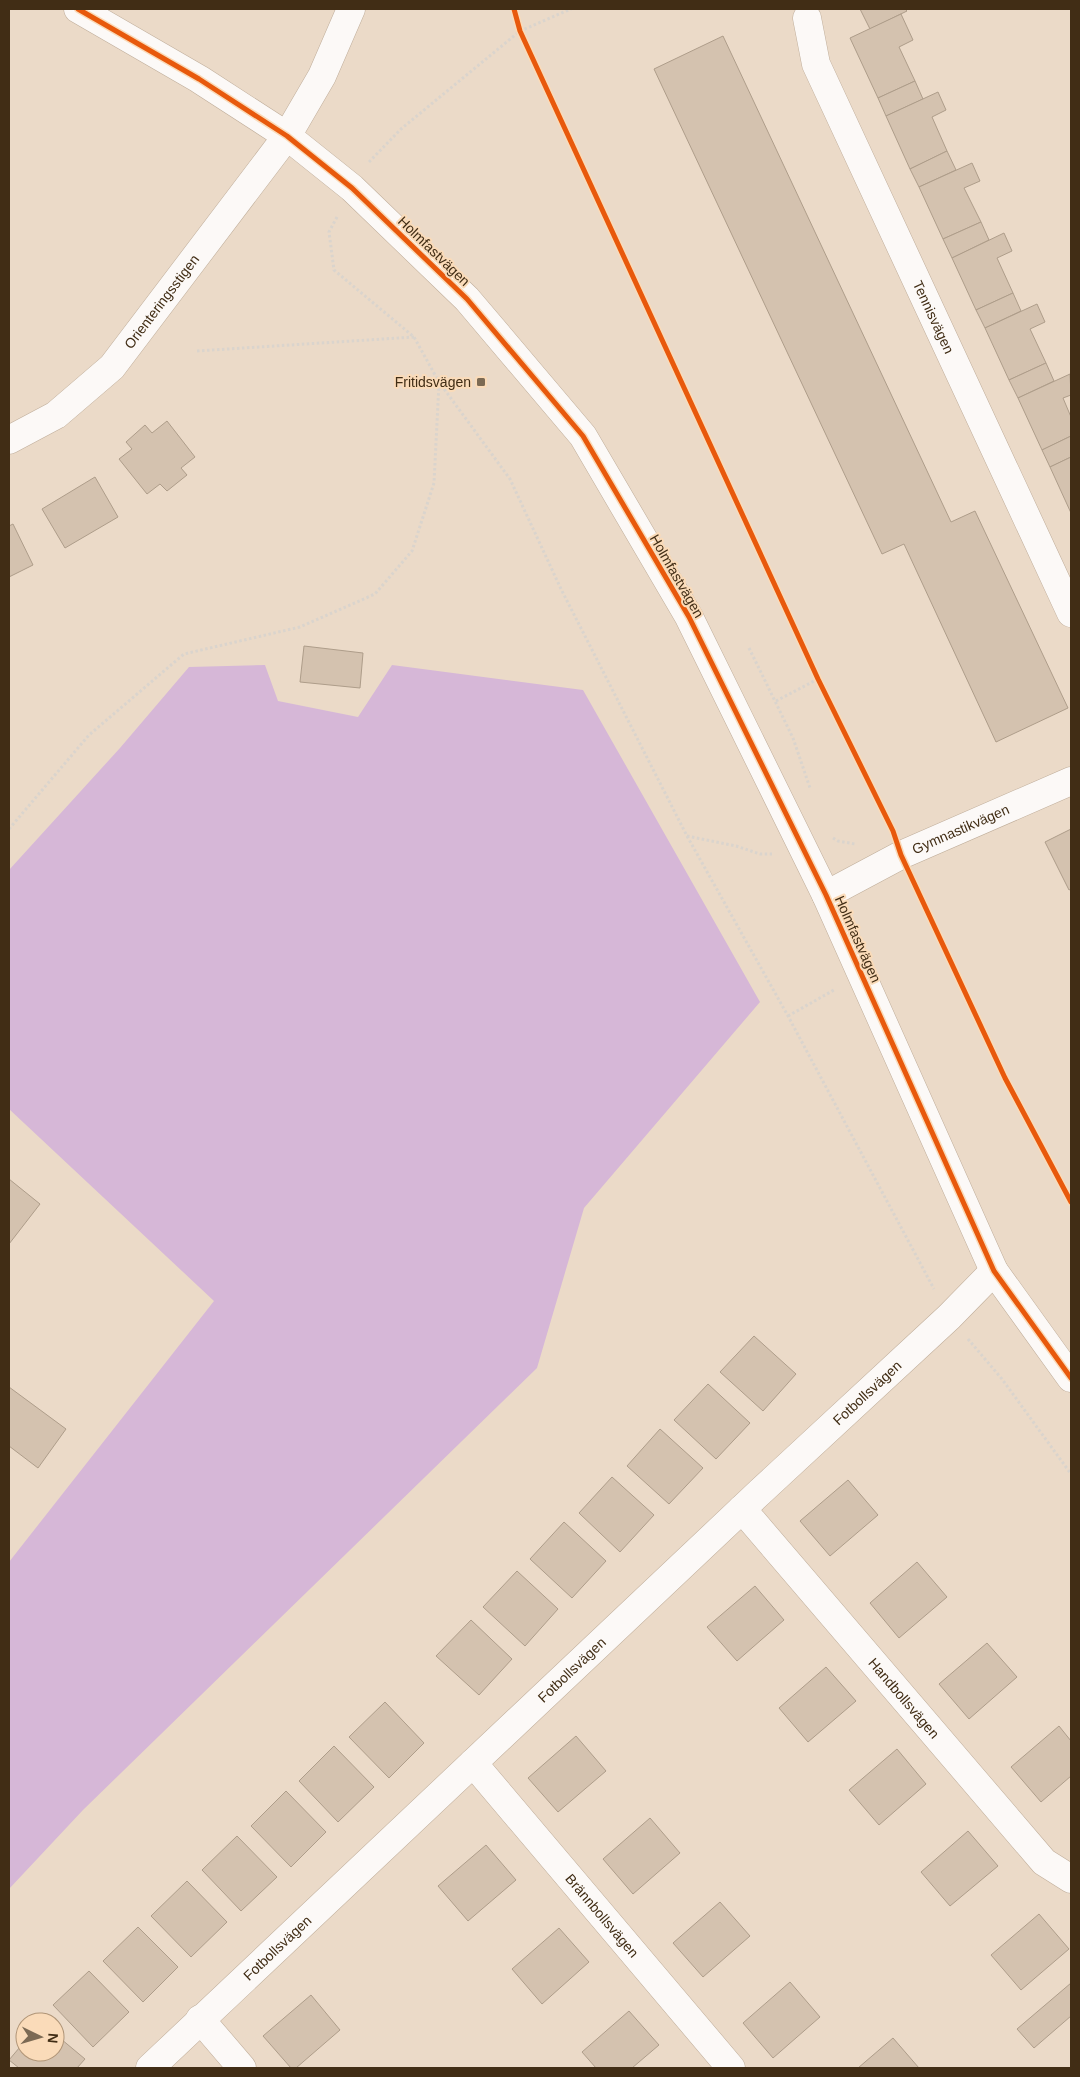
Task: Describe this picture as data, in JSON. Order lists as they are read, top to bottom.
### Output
{
  "streets": {
    "street": [
      "Holmfastvägen",
      "Orienteringsstigen",
      "Tennisvägen",
      "Gymnastikvägen",
      "Fotbollsvägen",
      "Handbollsvägen",
      "Brännbollsvägen"
    ]
  },
  "crossings": [
    ["Holmfastvägen", "Orienteringsstigen"],
    ["Holmfastvägen", "Gymnastikvägen"],
    ["Holmfastvägen", "Fotbollsvägen"],
    ["Fotbollsvägen", "Handbollsvägen"],
    ["Fotbollsvägen", "Brännbollsvägen"]
  ],
  "places": {
    "transit": ["Fritidsvägen"]
  },
  "north": "right"
}
